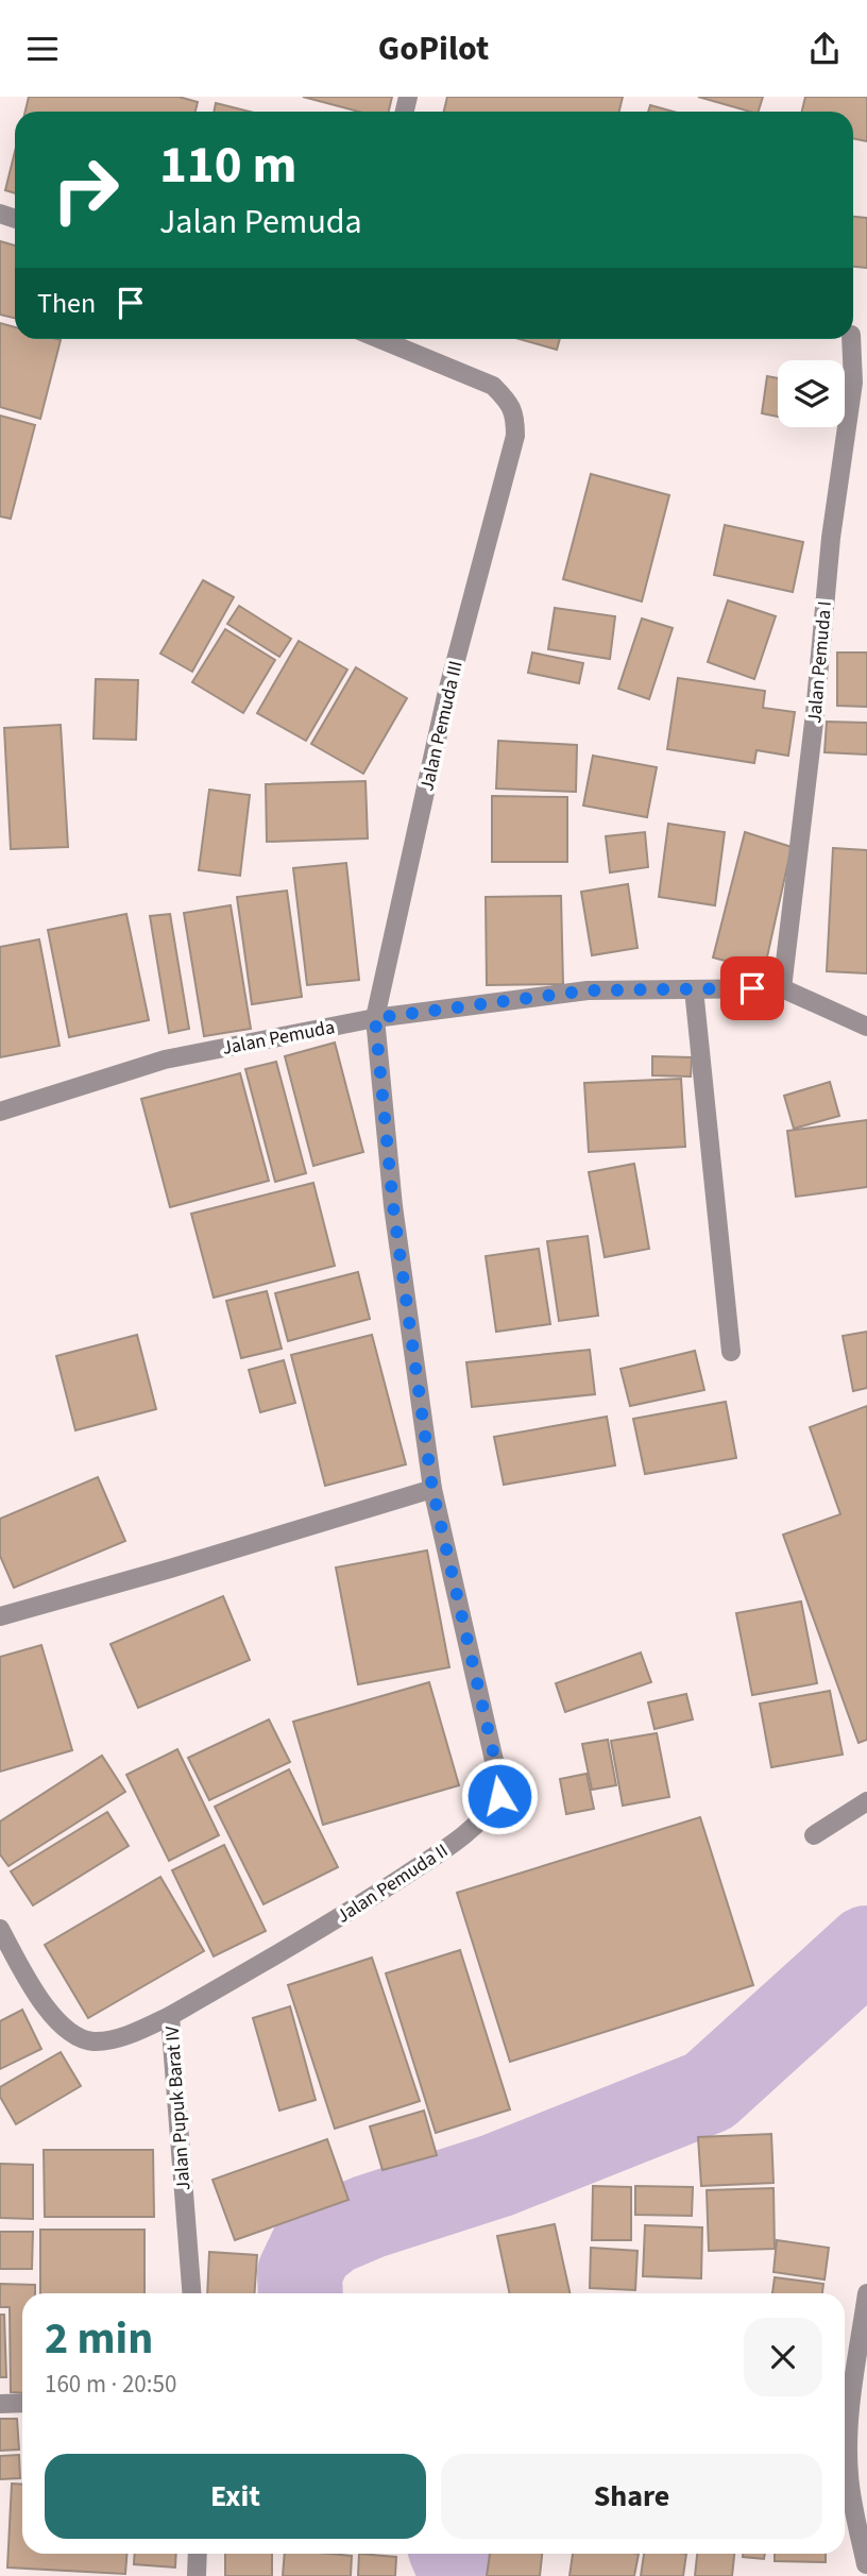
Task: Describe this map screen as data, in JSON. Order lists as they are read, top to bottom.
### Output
{
  "streets": {
    "street": [
      "Jalan Pemuda I",
      "Jalan Pemuda III",
      "Jalan Pemuda",
      "Jalan Pemuda II",
      "Jalan Pupuk Barat IV"
    ]
  },
  "crossings": [
    ["Jalan Pemuda I", "Jalan Pemuda"],
    ["Jalan Pemuda III", "Jalan Pemuda"],
    ["Jalan Pemuda III", "Jalan Pemuda II"],
    ["Jalan Pemuda", "Jalan Pemuda II"],
    ["Jalan Pemuda II", "Jalan Pupuk Barat IV"]
  ],
  "page": {
    "header": "GoPilot",
    "turn": ["110 m", "Jalan Pemuda"],
    "then": "Then",
    "heading": ["2 min", "160 m · 20:50"],
    "buttons": ["Exit", "Share"]
  }
}
